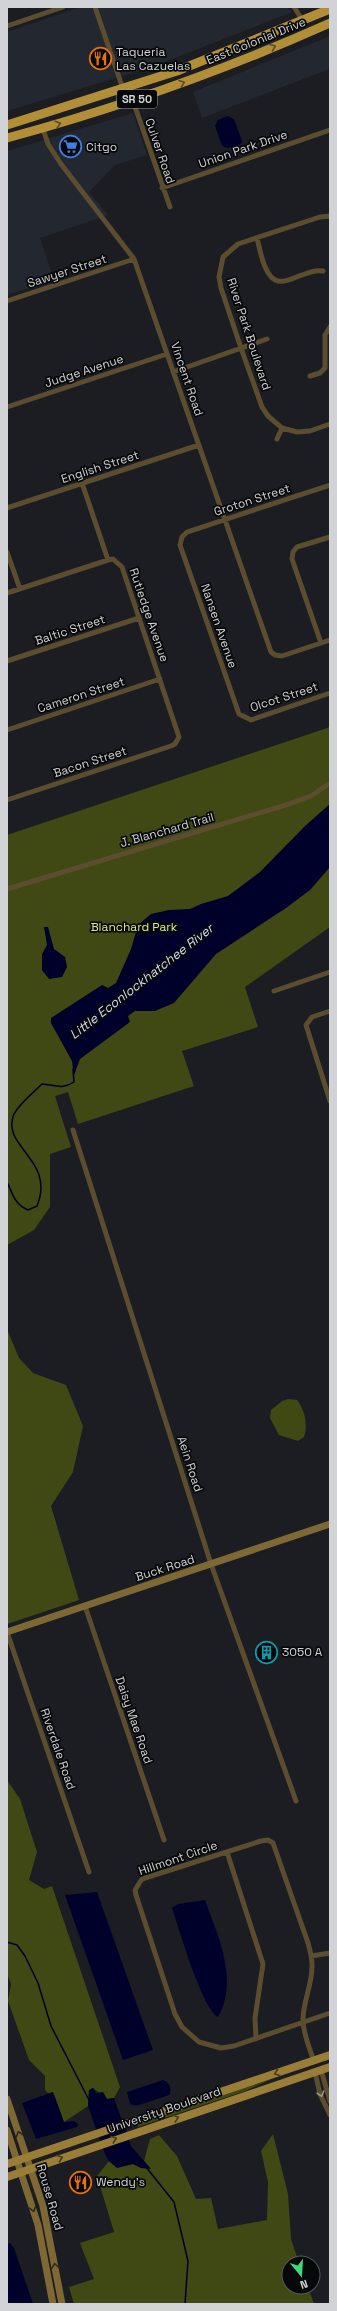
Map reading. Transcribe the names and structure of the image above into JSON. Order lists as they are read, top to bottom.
{
  "streets": {
    "highway": ["East Colonial Drive", "SR 50"],
    "main road": ["University Boulevard"],
    "street": [
      "Union Park Drive",
      "Culver Road",
      "Sawyer Street",
      "River Park Boulevard",
      "Judge Avenue",
      "Vincent Road",
      "English Street",
      "Groton Street",
      "Rutledge Avenue",
      "Nansen Avenue",
      "Baltic Street",
      "Cameron Street",
      "Olcot Street",
      "Bacon Street",
      "J. Blanchard Trail",
      "Aein Road",
      "Buck Road",
      "Daisy Mae Road",
      "Riverdale Road",
      "Hillmont Circle",
      "Rouse Road"
    ]
  },
  "crossings": [
    ["East Colonial Drive", "Culver Road"],
    ["East Colonial Drive", "Vincent Road"],
    ["Union Park Drive", "Culver Road"],
    ["Sawyer Street", "Vincent Road"],
    ["Judge Avenue", "Vincent Road"],
    ["Vincent Road", "English Street"],
    ["Vincent Road", "Groton Street"],
    ["Groton Street", "Nansen Avenue"],
    ["Rutledge Avenue", "Baltic Street"],
    ["Rutledge Avenue", "Cameron Street"],
    ["Rutledge Avenue", "Bacon Street"],
    ["Nansen Avenue", "Olcot Street"],
    ["Aein Road", "Buck Road"],
    ["Buck Road", "Daisy Mae Road"],
    ["Buck Road", "Riverdale Road"],
    ["Hillmont Circle", "University Boulevard"],
    ["University Boulevard", "Rouse Road"]
  ],
  "water": ["Little Econlockhatchee River"],
  "parks": ["Blanchard Park"],
  "places": {
    "restaurant": ["Taqueria Las Cazuelas", "Wendy's"],
    "supermarket": ["Citgo"],
    "building": ["3050 A"]
  },
  "north": "bottom"
}
